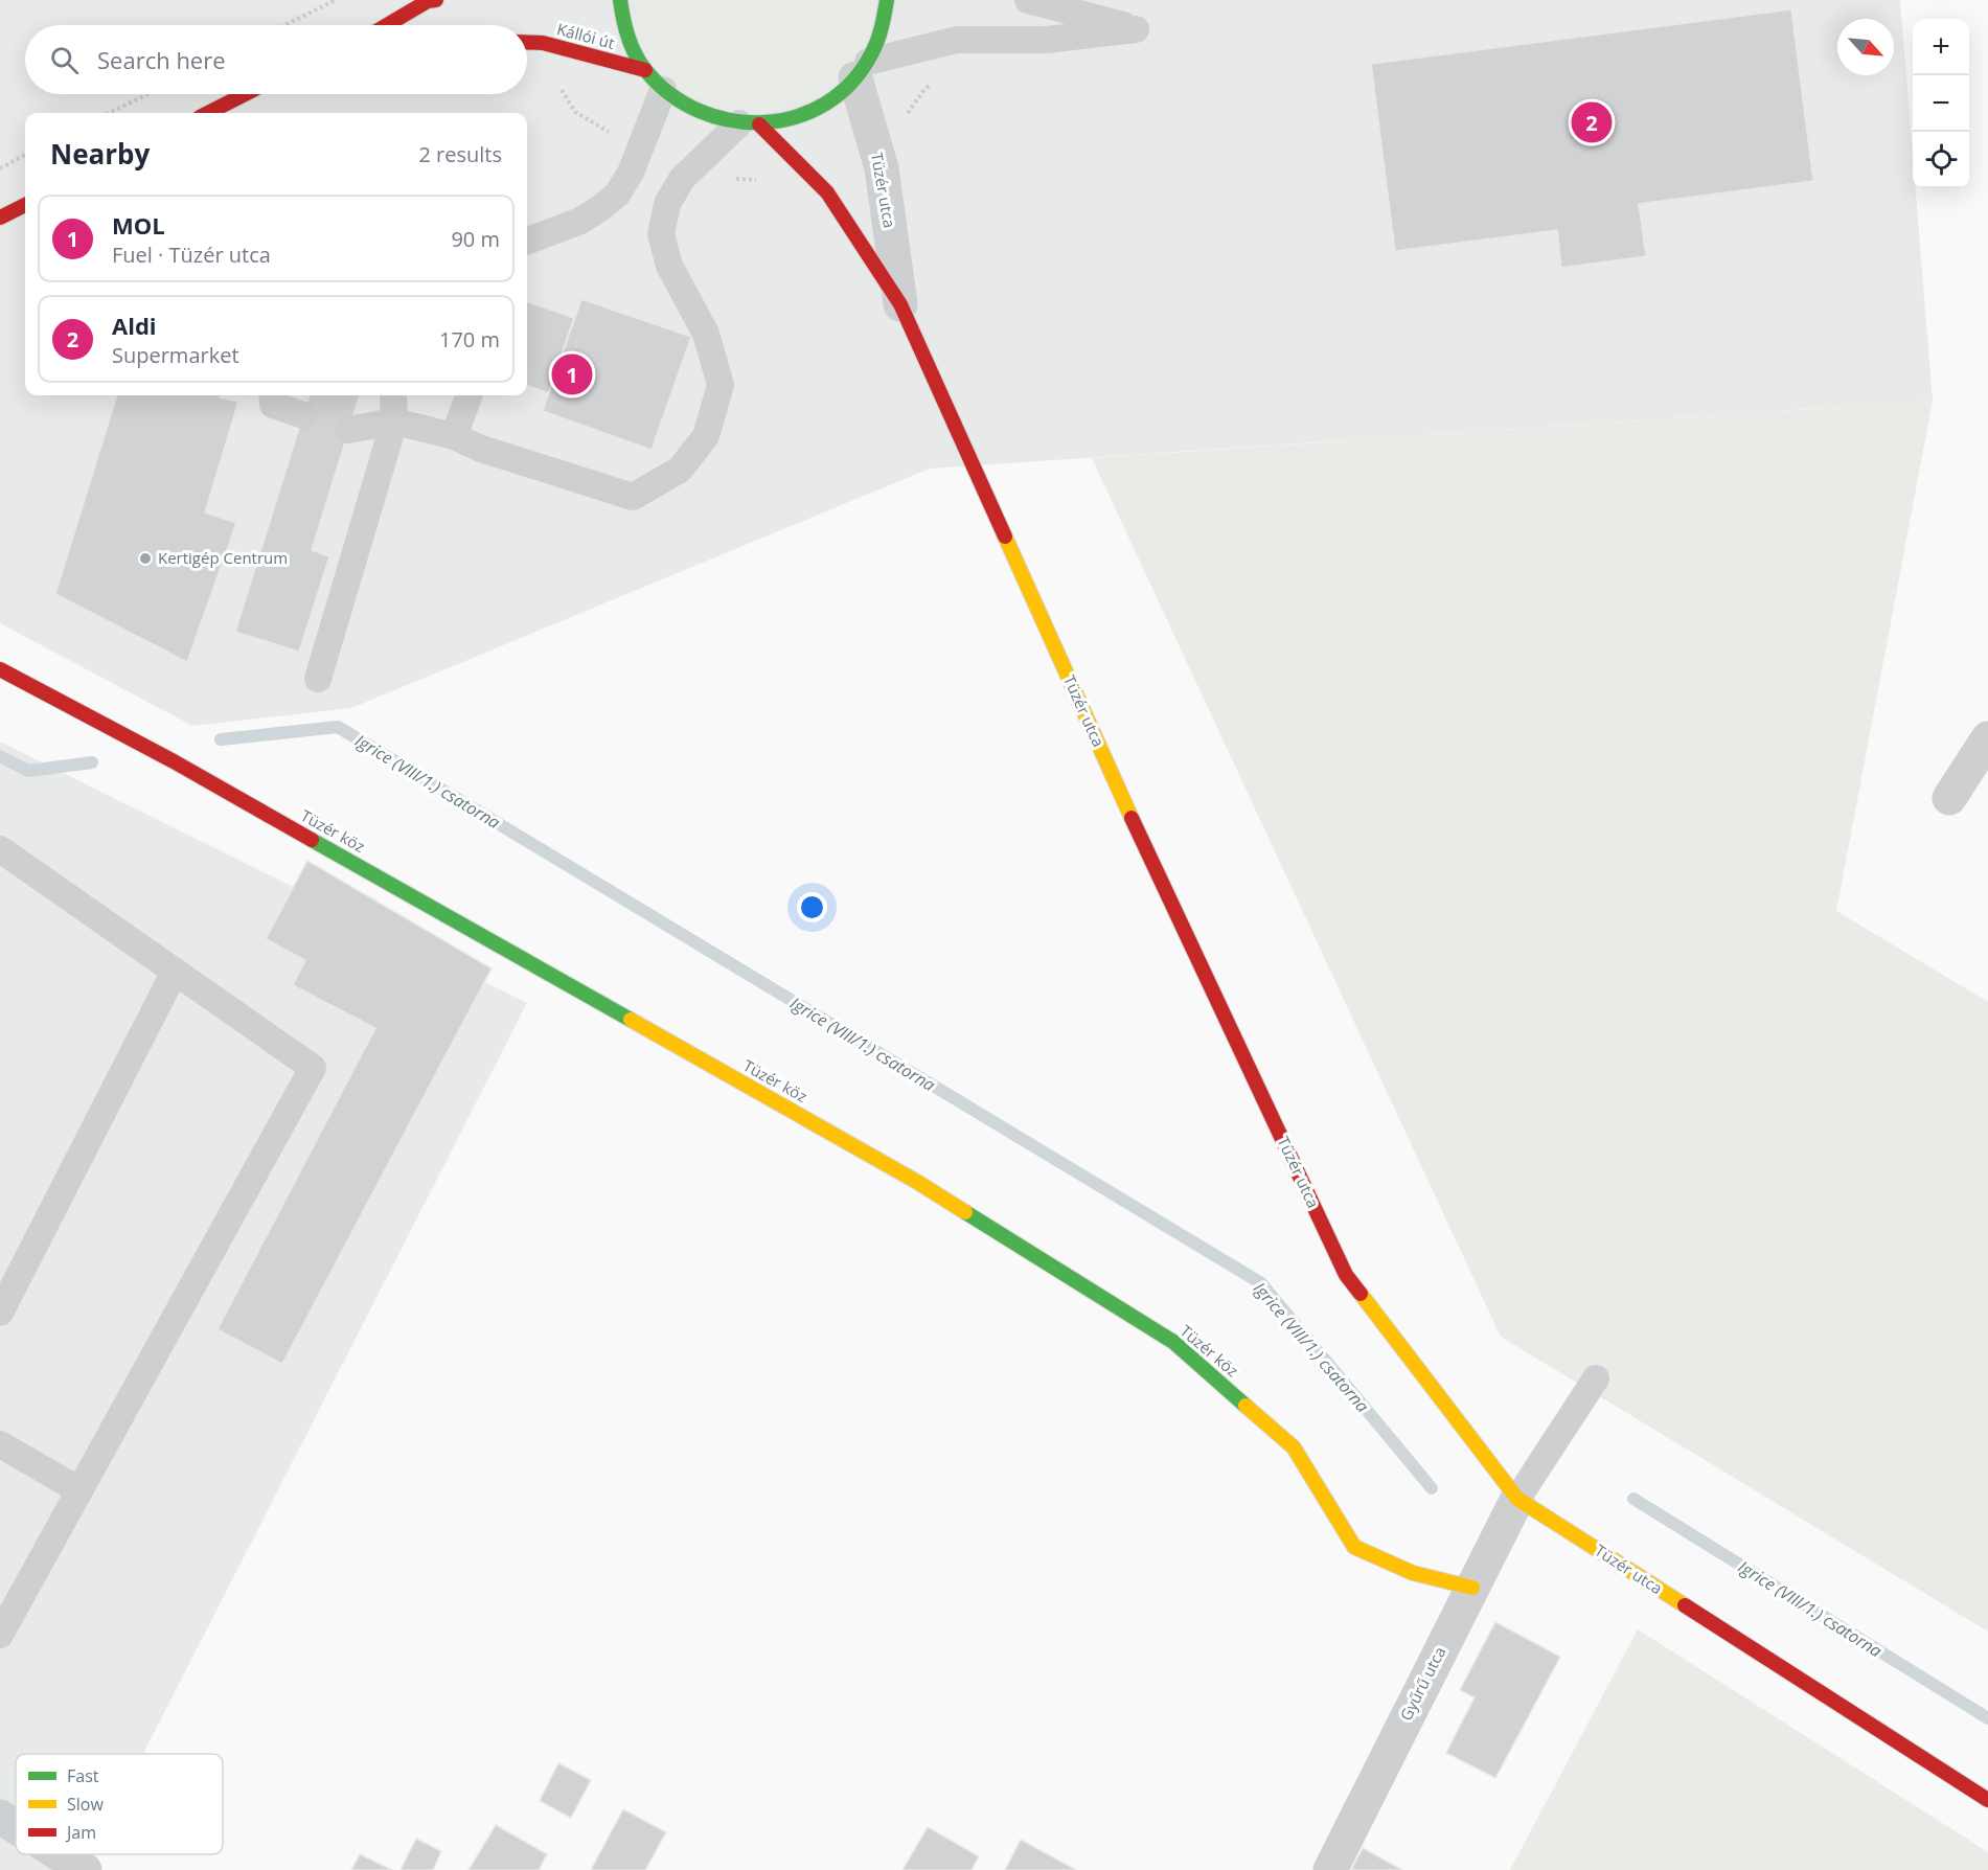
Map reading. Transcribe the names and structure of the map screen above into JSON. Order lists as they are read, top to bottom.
{
  "streets": {
    "street": [
      "Kállói út",
      "Tüzér utca",
      "Tüzér köz",
      "Gyűrű utca"
    ]
  },
  "crossings": [
    ["Tüzér utca", "Gyűrű utca"],
    ["Tüzér köz", "Gyűrű utca"]
  ],
  "water": ["Igrice (VIII/1.) csatorna"],
  "places": ["Kertigép Centrum"],
  "legend": ["Fast", "Slow", "Jam"],
  "north": "bottom right",
  "page": {
    "map_buttons": ["+", "−"],
    "search": "Search here",
    "pins": ["2", "1"],
    "heading": ["Nearby", "2 results"],
    "list": [
      {
        "mark": "1",
        "name": "MOL",
        "note": "Fuel · Tüzér utca",
        "value": "90 m"
      },
      {
        "mark": "2",
        "name": "Aldi",
        "note": "Supermarket",
        "value": "170 m"
      }
    ]
  }
}
